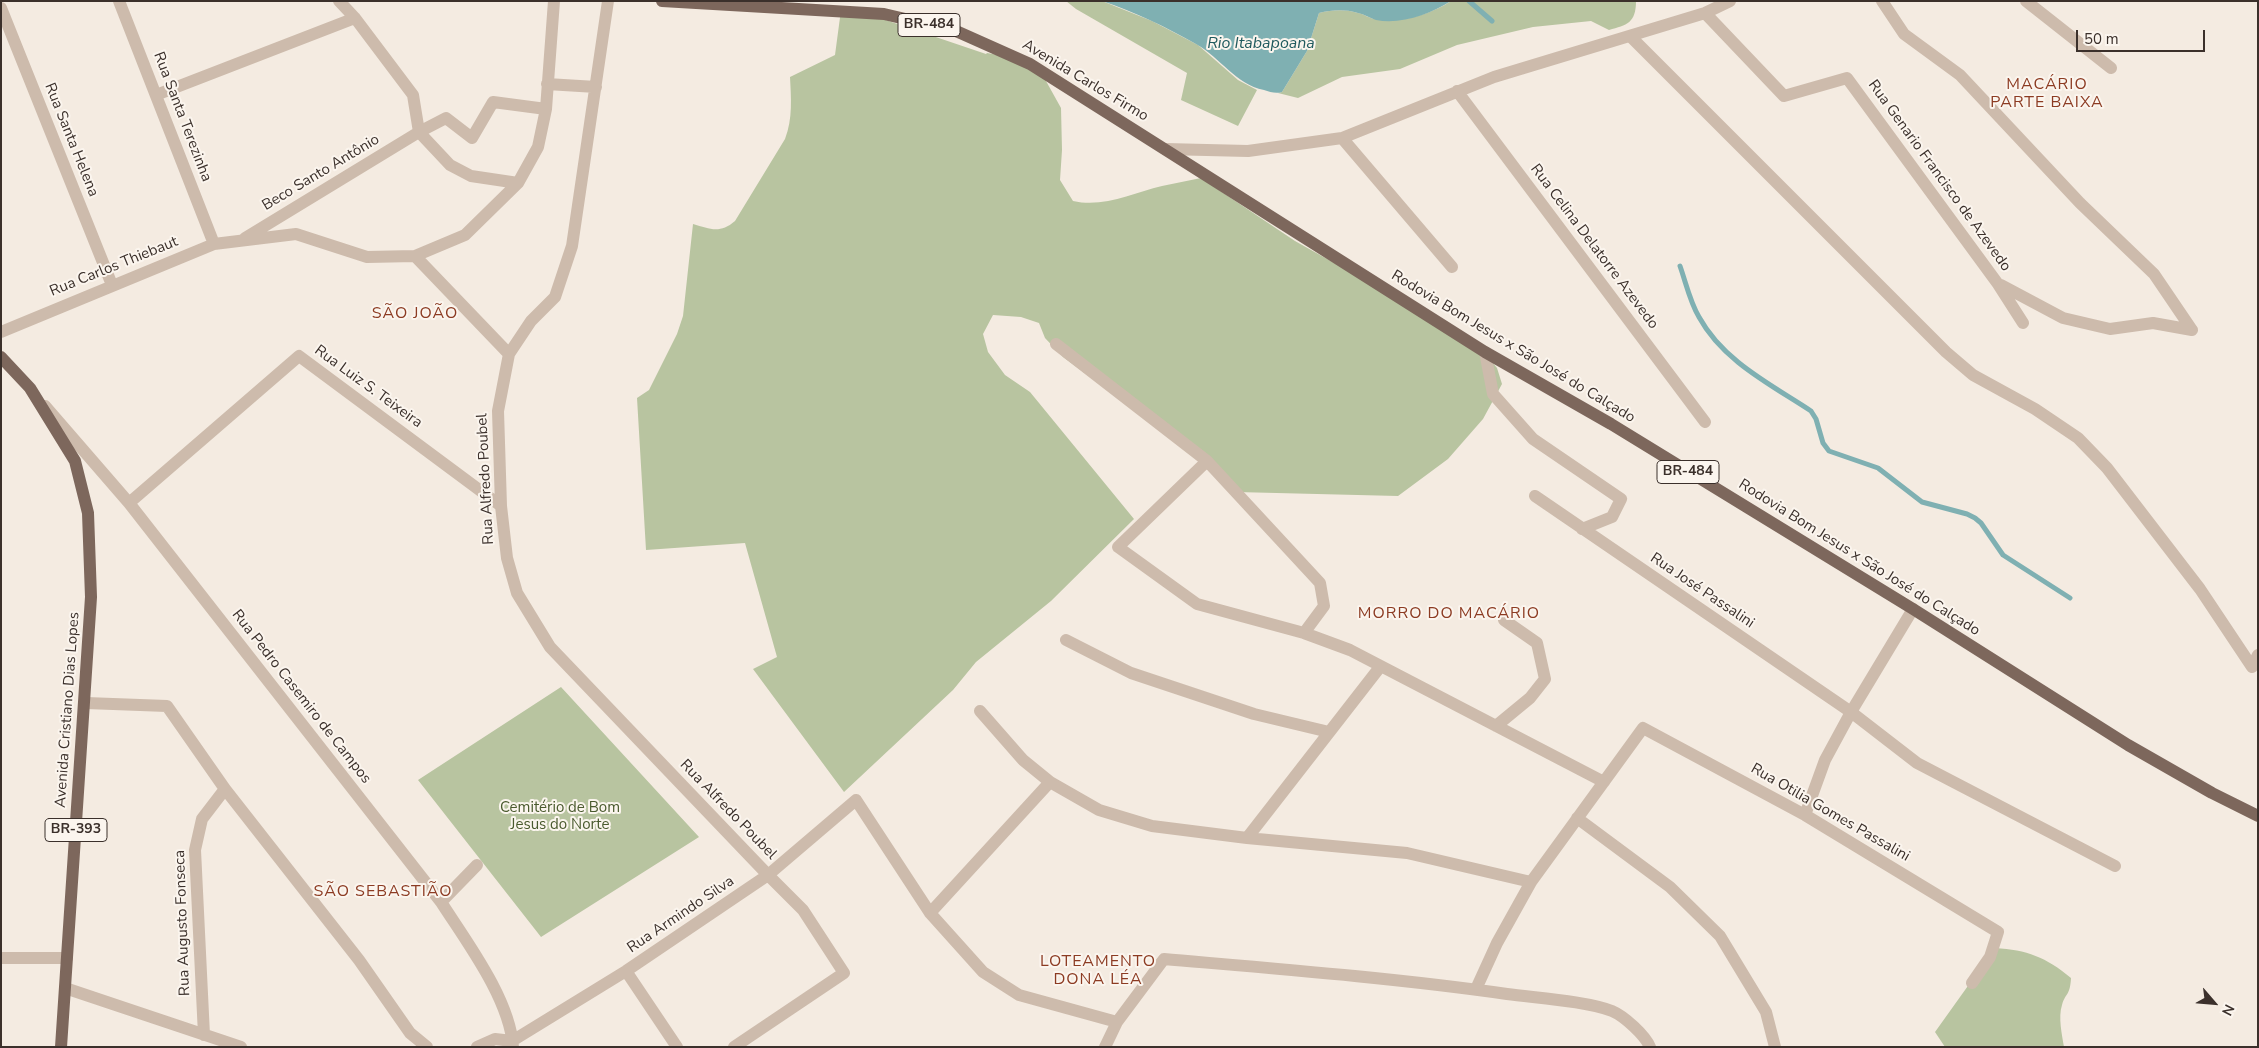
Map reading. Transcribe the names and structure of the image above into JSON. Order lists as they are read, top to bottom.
{
  "streets": {
    "main road": [
      "BR-484",
      "Avenida Carlos Firmo",
      "Rodovia Bom Jesus x São José do Calçado",
      "Avenida Cristiano Dias Lopes",
      "BR-393"
    ],
    "street": [
      "Rua Santa Terezinha",
      "Rua Santa Helena",
      "Beco Santo Antônio",
      "Rua Genario Francisco de Azevedo",
      "Rua Celina Delatorre Azevedo",
      "Rua Carlos Thiebaut",
      "Rua Luiz S. Teixeira",
      "Rua Alfredo Poubel",
      "Rua José Passalini",
      "Rua Pedro Casemiro de Campos",
      "Rua Otilia Gomes Passalini",
      "Rua Armindo Silva",
      "Rua Augusto Fonseca"
    ]
  },
  "crossings": [
    ["Avenida Carlos Firmo", "Rodovia Bom Jesus x São José do Calçado"],
    ["Rua Santa Terezinha", "Rua Carlos Thiebaut"],
    ["Rua Santa Helena", "Rua Carlos Thiebaut"],
    ["Beco Santo Antônio", "Rua Carlos Thiebaut"],
    ["Rua Luiz S. Teixeira", "Rua Alfredo Poubel"],
    ["Rua Luiz S. Teixeira", "Rua Pedro Casemiro de Campos"],
    ["Rua Alfredo Poubel", "Rua Armindo Silva"],
    ["Rua Pedro Casemiro de Campos", "Avenida Cristiano Dias Lopes"],
    ["Rua Pedro Casemiro de Campos", "BR-393"],
    ["Rua Pedro Casemiro de Campos", "Rua Armindo Silva"],
    ["Avenida Cristiano Dias Lopes", "BR-393"]
  ],
  "districts": [
    "MACÁRIO PARTE BAIXA",
    "SÃO JOÃO",
    "MORRO DO MACÁRIO",
    "SÃO SEBASTIÃO",
    "LOTEAMENTO DONA LÉA"
  ],
  "water": ["Rio Itabapoana"],
  "parks": ["Cemitério de Bom Jesus do Norte"],
  "scale_bar": "50 m",
  "north": "bottom right"
}
